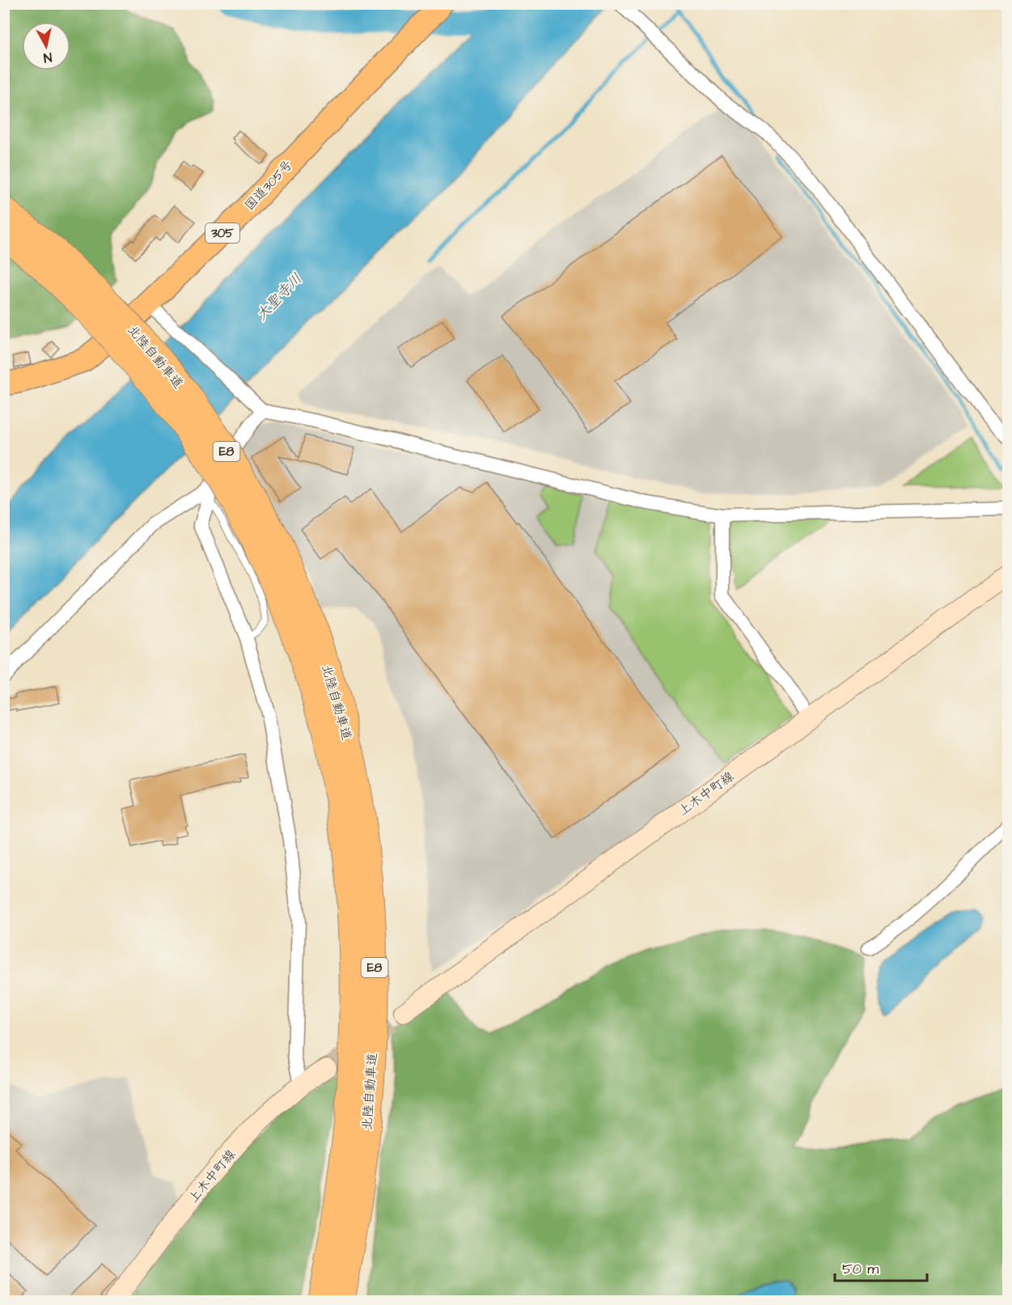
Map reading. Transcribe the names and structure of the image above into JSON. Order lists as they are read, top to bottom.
{
  "streets": {
    "highway": [
      "国道305号",
      "305",
      "北陸自動車道",
      "E8"
    ],
    "main road": ["上木中町線"]
  },
  "water": ["大聖寺川"],
  "scale_bar": "50 m",
  "north": "bottom"
}
